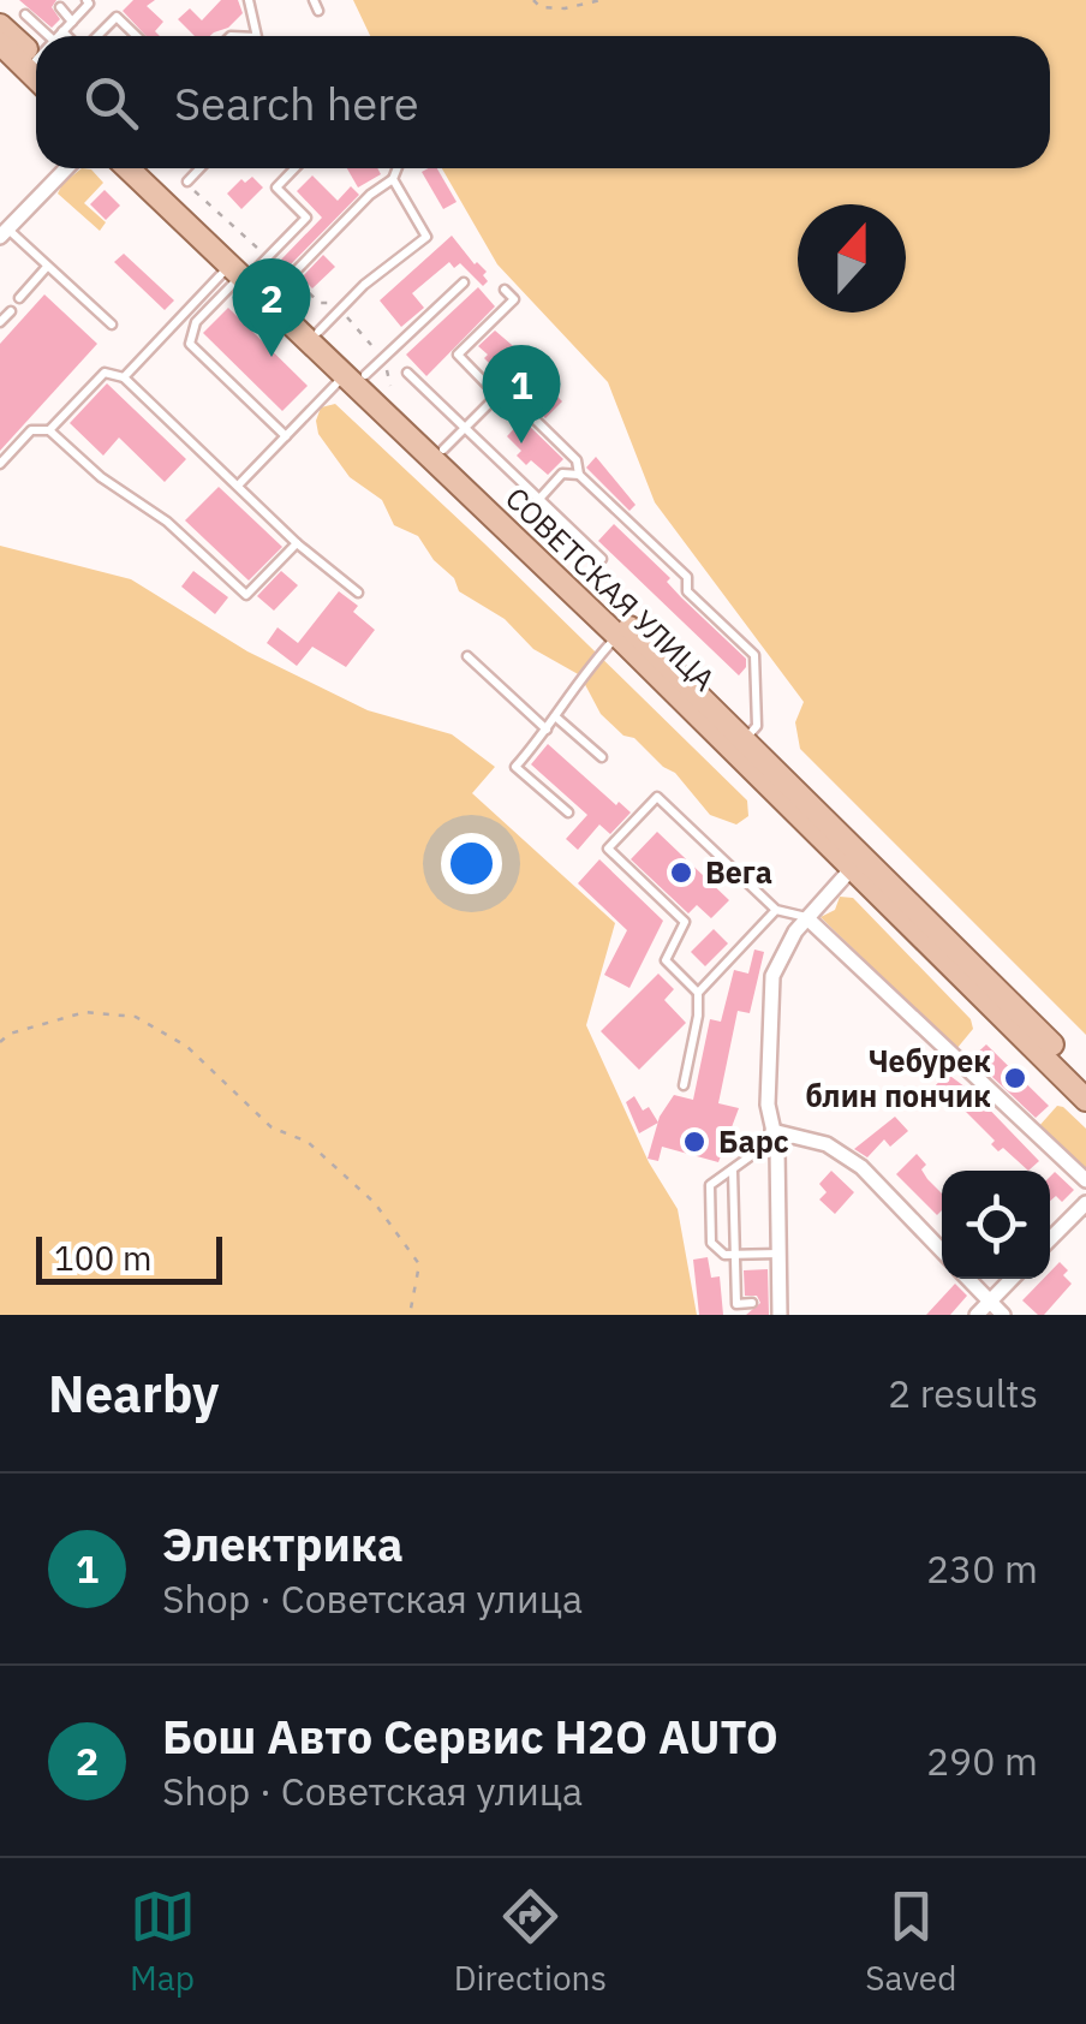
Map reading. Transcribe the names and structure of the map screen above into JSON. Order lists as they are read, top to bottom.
{
  "streets": {
    "main road": ["СОВЕТСКАЯ УЛИЦА"]
  },
  "places": ["Вега", "Чебурек блин пончик", "Барс"],
  "scale_bar": "100 m",
  "north": "top",
  "page": {
    "search": "Search here",
    "pins": ["2", "1"],
    "scale": "100 m",
    "heading": ["Nearby", "2 results"],
    "list": [
      {
        "mark": "1",
        "name": "Электрика",
        "note": "Shop · Советская улица",
        "value": "230 m"
      },
      {
        "mark": "2",
        "name": "Бош Авто Сервис H2O AUTO",
        "note": "Shop · Советская улица",
        "value": "290 m"
      }
    ],
    "nav": ["Map", "Directions", "Saved"]
  }
}
